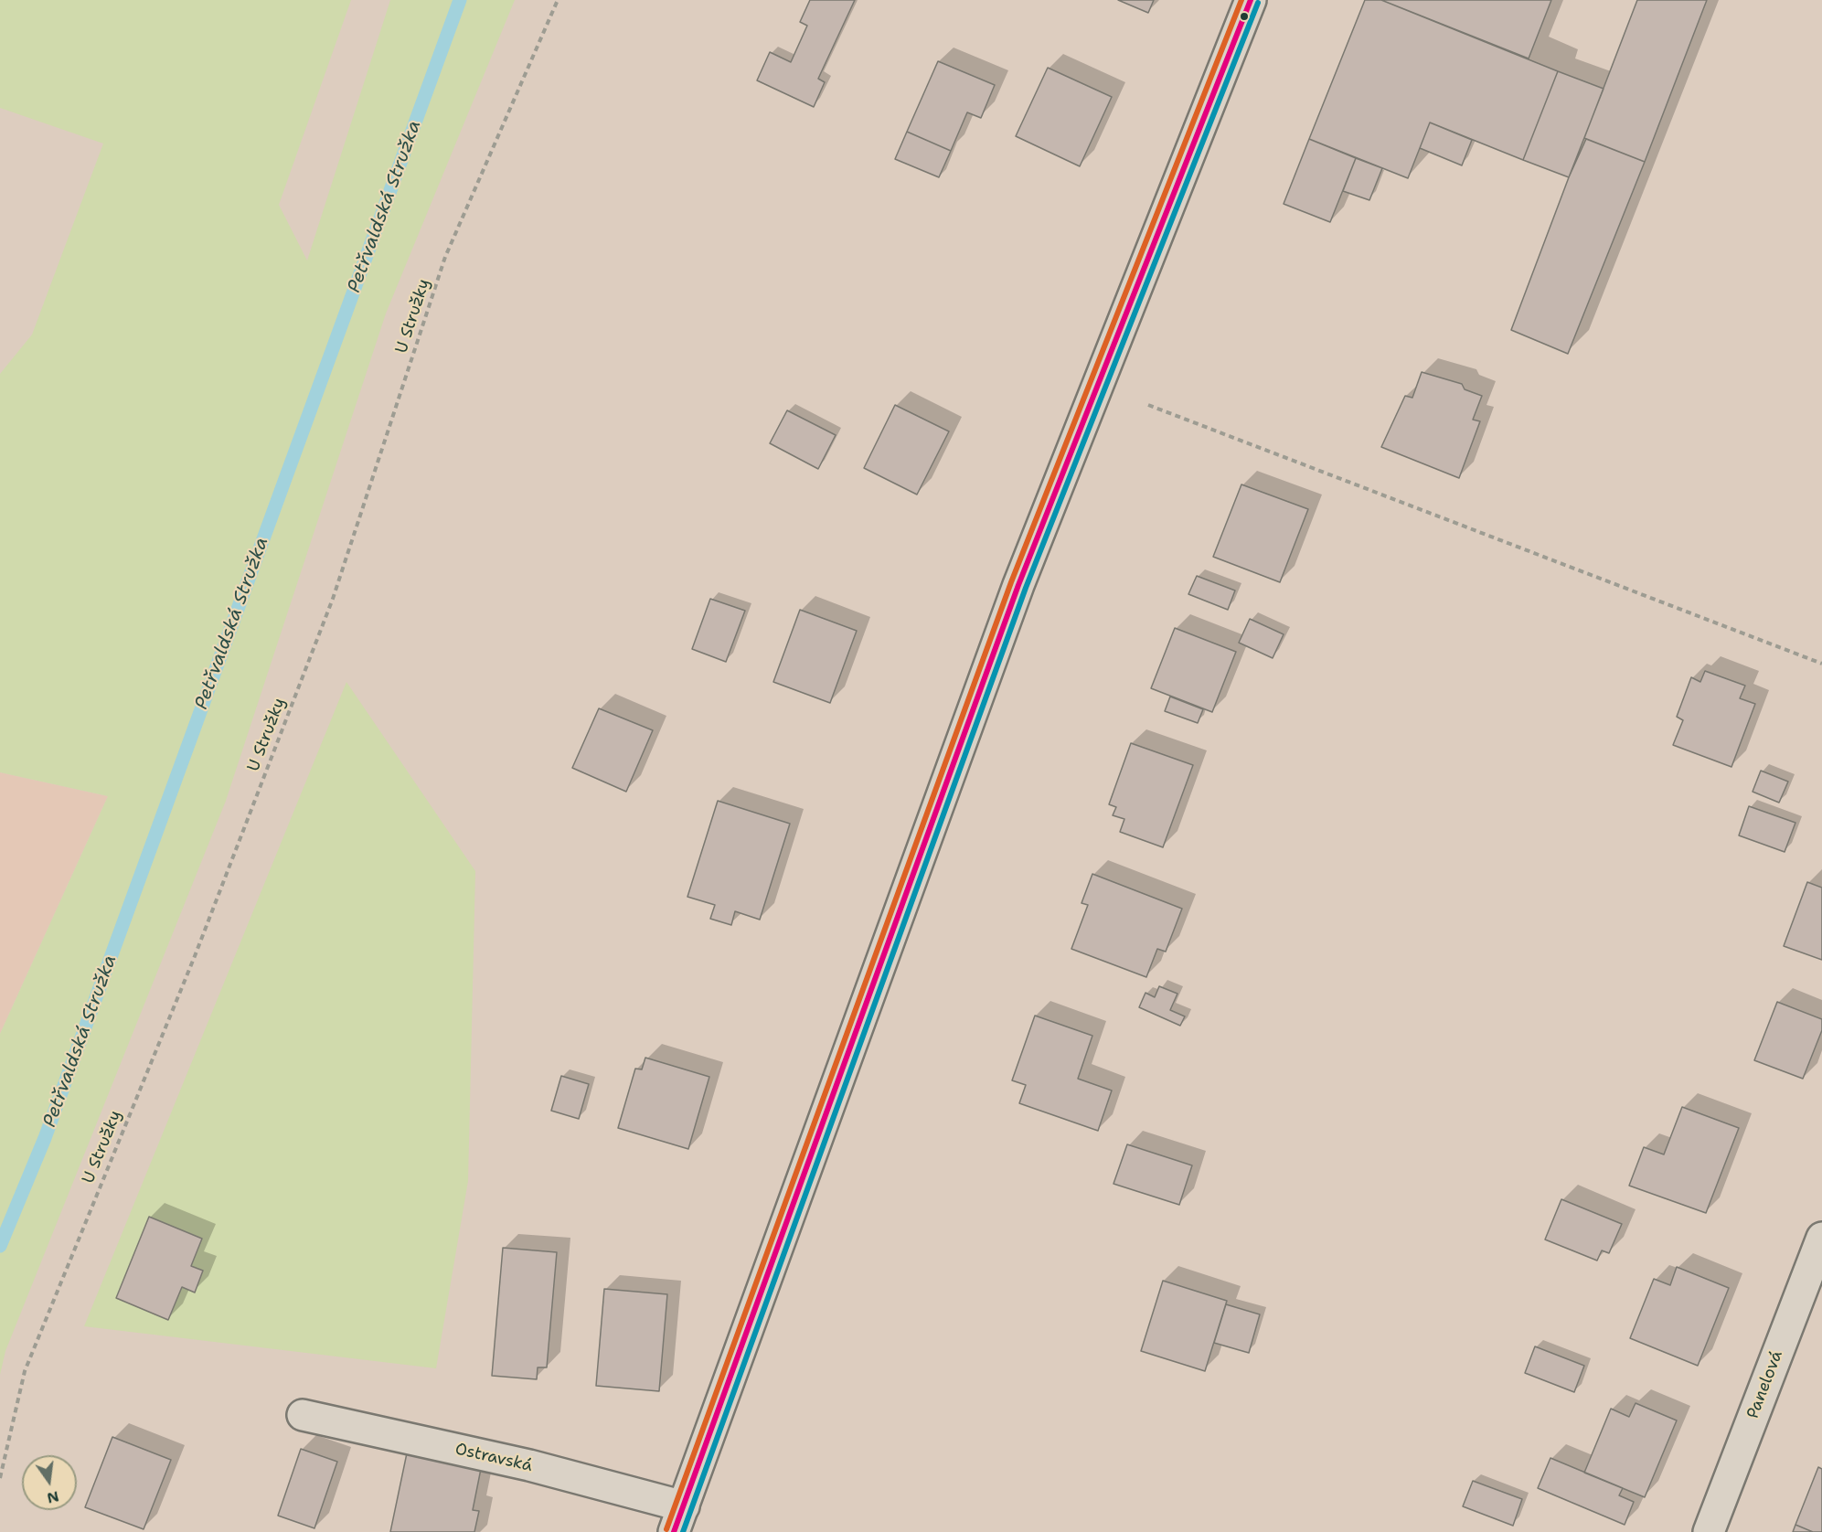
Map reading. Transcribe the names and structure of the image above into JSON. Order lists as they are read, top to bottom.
{
  "streets": {
    "main road": ["Panelová", "Ostravská"],
    "path": ["U Stružky"]
  },
  "water": ["Petřvaldská Stružka"],
  "north": "bottom"
}
